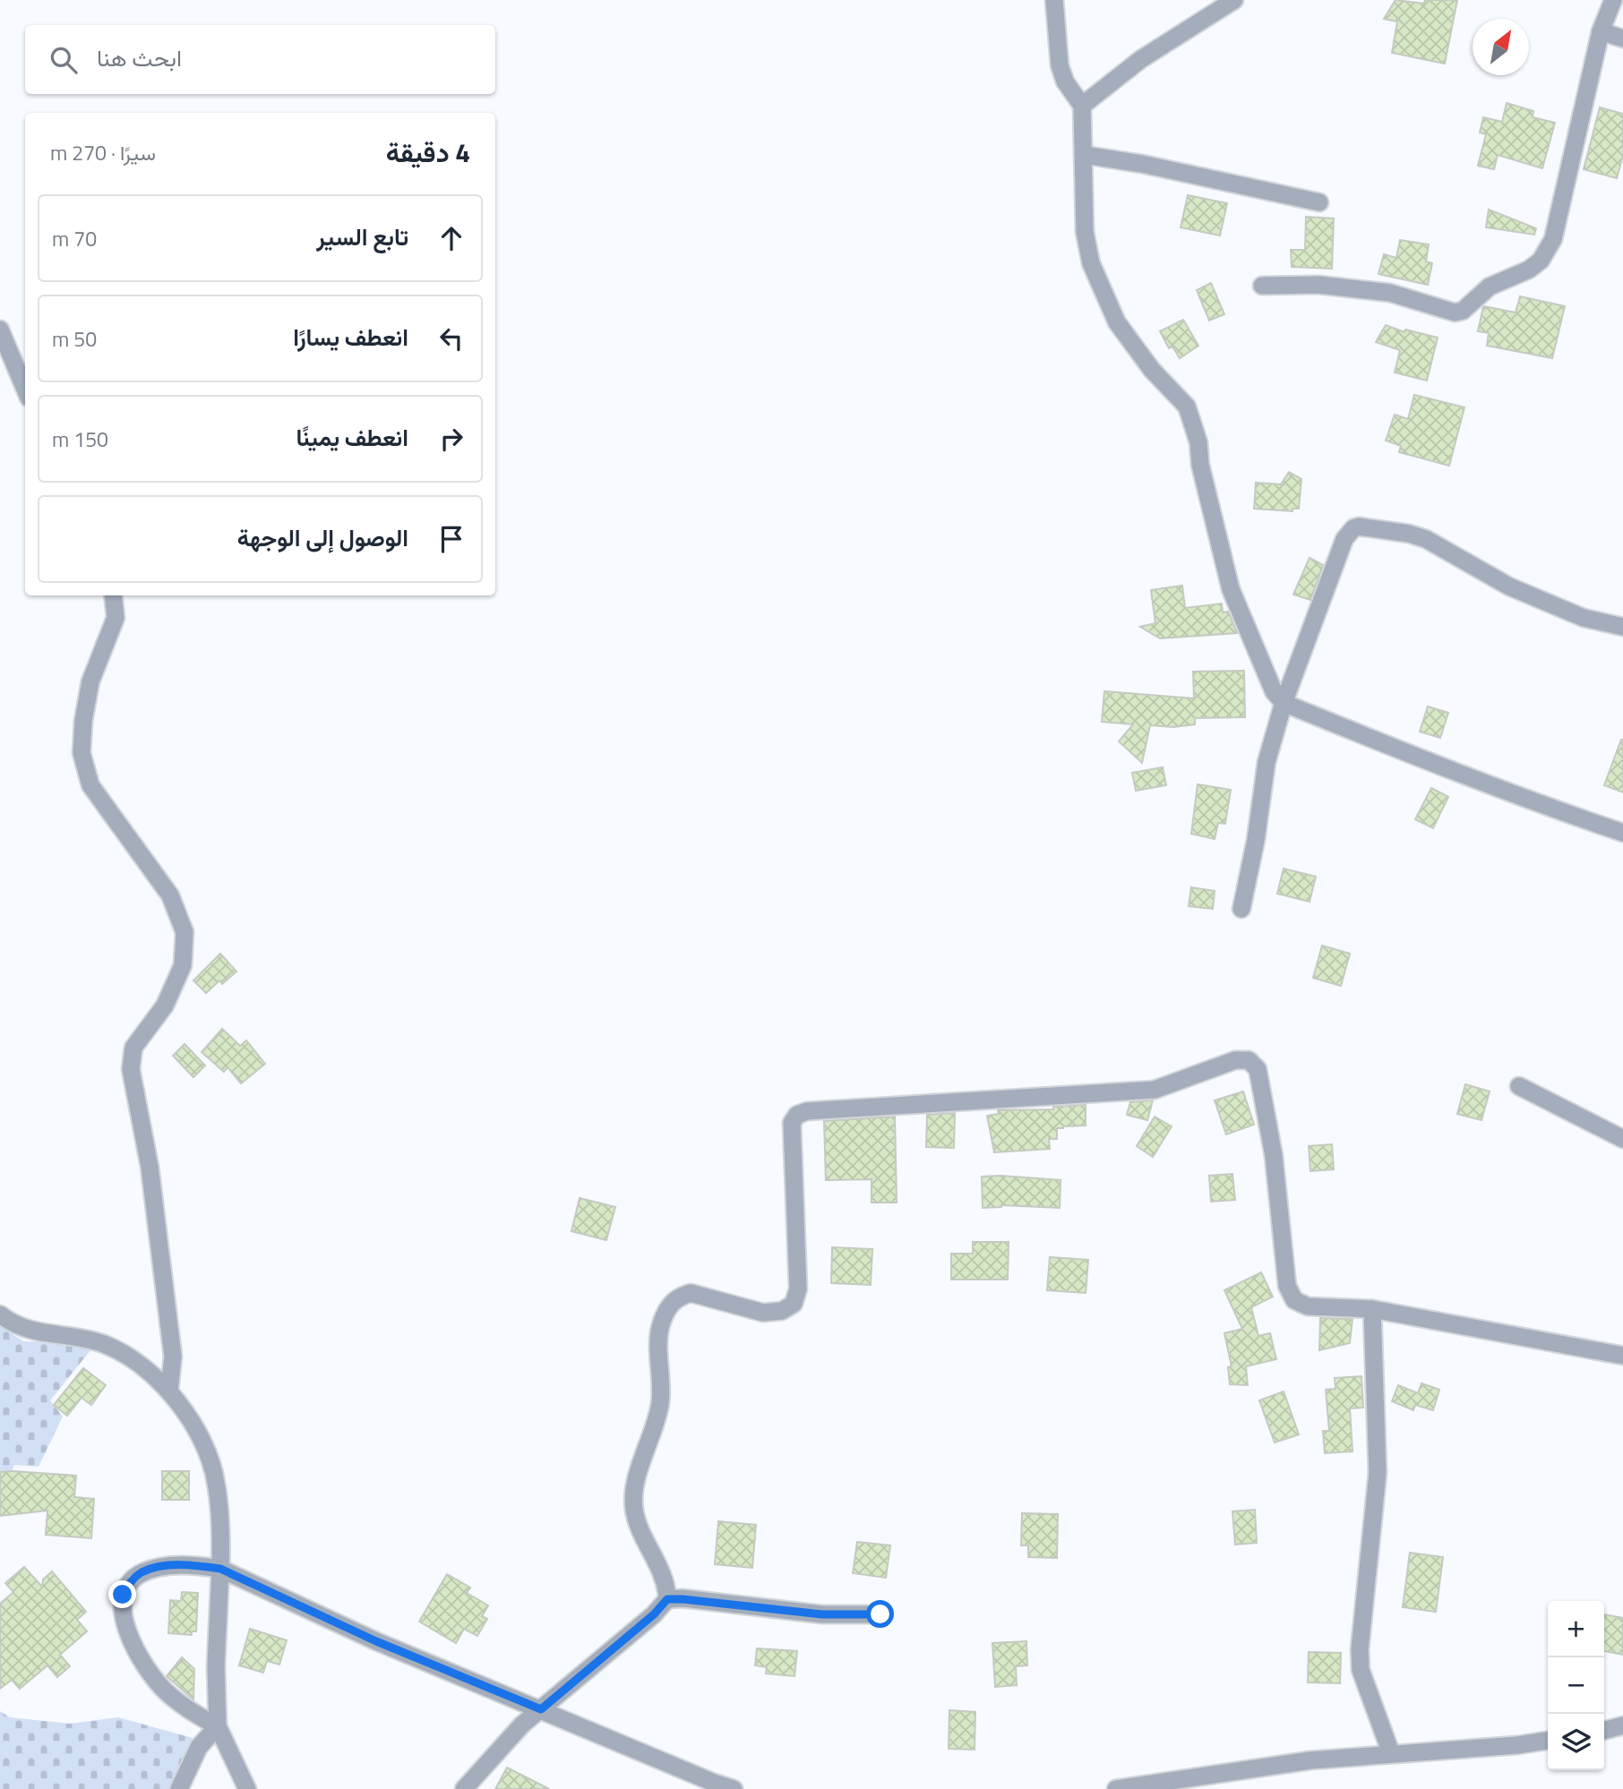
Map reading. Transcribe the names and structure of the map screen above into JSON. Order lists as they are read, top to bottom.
{
  "north": "top right",
  "page": {
    "search": "ابحث هنا",
    "heading": ["4 دقيقة", "سيرًا · 270 m"],
    "list": [
      ["تابع السير", "70 m"],
      ["انعطف يسارًا", "50 m"],
      ["انعطف يمينًا", "150 m"],
      "الوصول إلى الوجهة"
    ],
    "map_buttons": ["+", "−"]
  }
}
